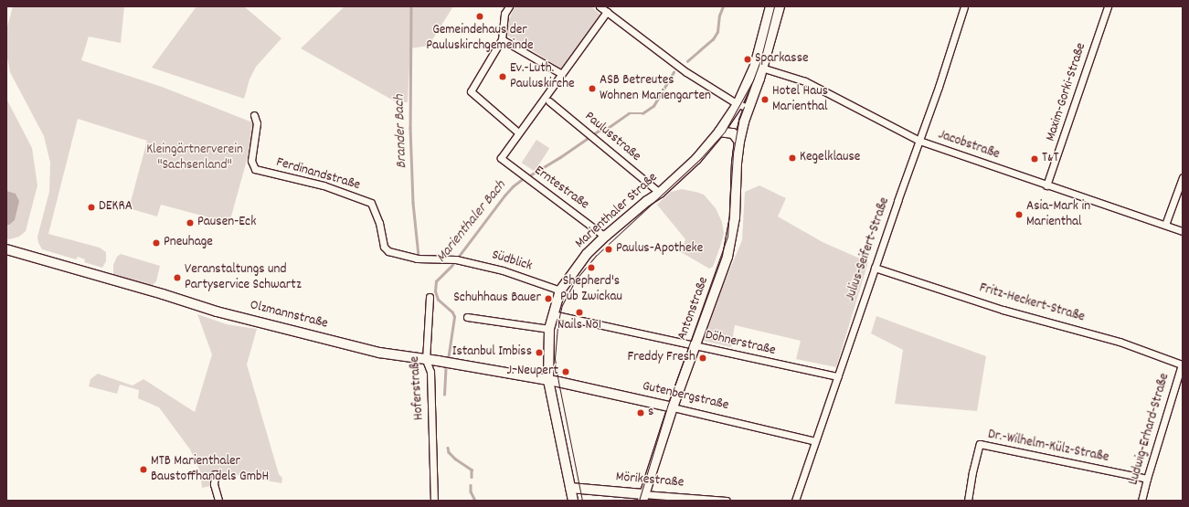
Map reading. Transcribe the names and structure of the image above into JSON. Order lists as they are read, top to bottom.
{
  "streets": {
    "main road": [
      "Marienthaler Straße",
      "Antonstraße",
      "Olzmannstraße",
      "Gutenbergstraße",
      "Mörikestraße"
    ],
    "street": [
      "Maxim-Gorki-Straße",
      "Paulusstraße",
      "Jacobstraße",
      "Ferdinandstraße",
      "Erntestraße",
      "Julius-Seifert-Straße",
      "Südblick",
      "Fritz-Heckert-Straße",
      "Döhnerstraße",
      "Hoferstraße",
      "Ludwig-Erhard-Straße",
      "Dr.-Wilhelm-Külz-Straße"
    ]
  },
  "crossings": [
    ["Maxim-Gorki-Straße", "Jacobstraße"],
    ["Paulusstraße", "Marienthaler Straße"],
    ["Jacobstraße", "Marienthaler Straße"],
    ["Jacobstraße", "Julius-Seifert-Straße"],
    ["Ferdinandstraße", "Südblick"],
    ["Erntestraße", "Marienthaler Straße"],
    ["Marienthaler Straße", "Südblick"],
    ["Marienthaler Straße", "Antonstraße"],
    ["Marienthaler Straße", "Olzmannstraße"],
    ["Marienthaler Straße", "Döhnerstraße"],
    ["Marienthaler Straße", "Gutenbergstraße"],
    ["Marienthaler Straße", "Mörikestraße"],
    ["Julius-Seifert-Straße", "Fritz-Heckert-Straße"],
    ["Julius-Seifert-Straße", "Döhnerstraße"],
    ["Julius-Seifert-Straße", "Gutenbergstraße"],
    ["Fritz-Heckert-Straße", "Ludwig-Erhard-Straße"],
    ["Antonstraße", "Döhnerstraße"],
    ["Antonstraße", "Gutenbergstraße"],
    ["Antonstraße", "Mörikestraße"],
    ["Olzmannstraße", "Hoferstraße"],
    ["Olzmannstraße", "Gutenbergstraße"],
    ["Ludwig-Erhard-Straße", "Dr.-Wilhelm-Külz-Straße"]
  ],
  "water": ["Brander Bach", "Marienthaler Bach"],
  "parks": ["Kleingärtnerverein \"Sachsenland\""],
  "places": [
    "Gemeindehaus der Pauluskirchgemeinde",
    "Sparkasse",
    "Ev.-Luth. Pauluskirche",
    "ASB Betreutes Wohnen Mariengarten",
    "Hotel Haus Marienthal",
    "Kegelklause",
    "T&T",
    "DEKRA",
    "Asia-Mark in Marienthal",
    "Pausen-Eck",
    "Pneuhage",
    "Paulus-Apotheke",
    "Shepherd's Pub Zwickau",
    "Veranstaltungs und Partyservice Schwartz",
    "Schuhhaus Bauer",
    "Nails No1",
    "Istanbul Imbiss",
    "Freddy Fresh",
    "J. Neupert",
    "s",
    "MTB Marienthaler Baustoffhandels GmbH"
  ]
}
